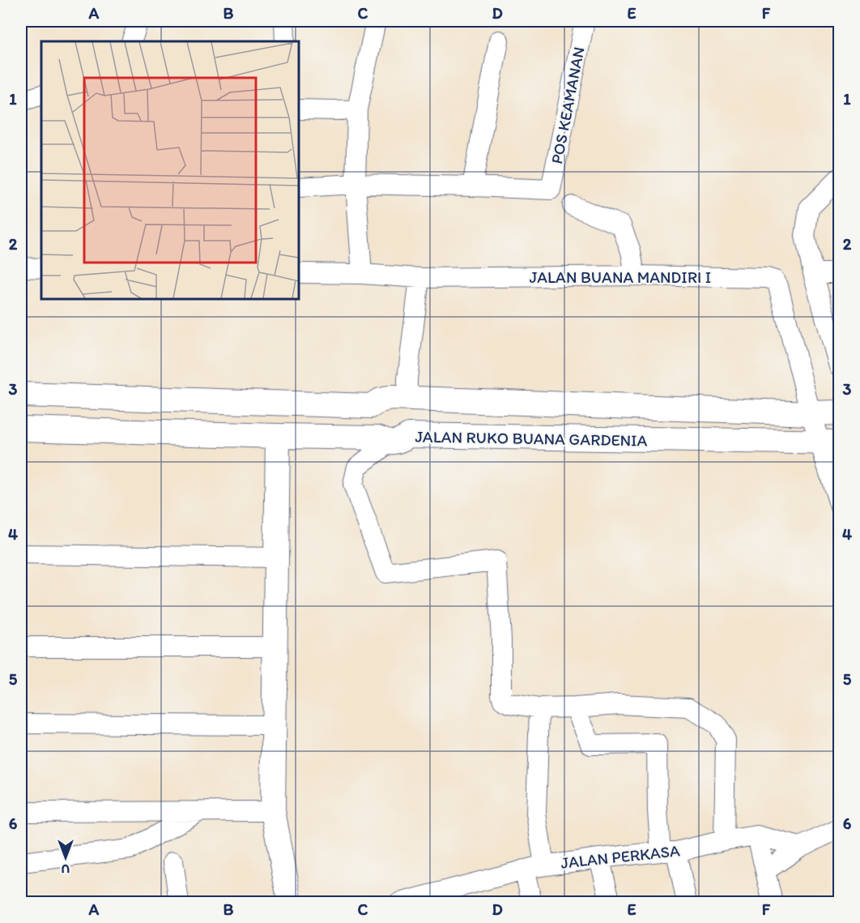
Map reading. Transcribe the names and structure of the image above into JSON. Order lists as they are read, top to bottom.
{
  "streets": {
    "street": [
      "POS KEAMANAN",
      "JALAN BUANA MANDIRI I",
      "JALAN RUKO BUANA GARDENIA",
      "JALAN PERKASA"
    ]
  },
  "crossings": [
    ["JALAN BUANA MANDIRI I", "JALAN RUKO BUANA GARDENIA"]
  ],
  "north": "bottom",
  "grid": {
    "columns": [
      "A",
      "B",
      "C",
      "D",
      "E",
      "F"
    ],
    "rows": [
      "1",
      "2",
      "3",
      "4",
      "5",
      "6"
    ]
  }
}
